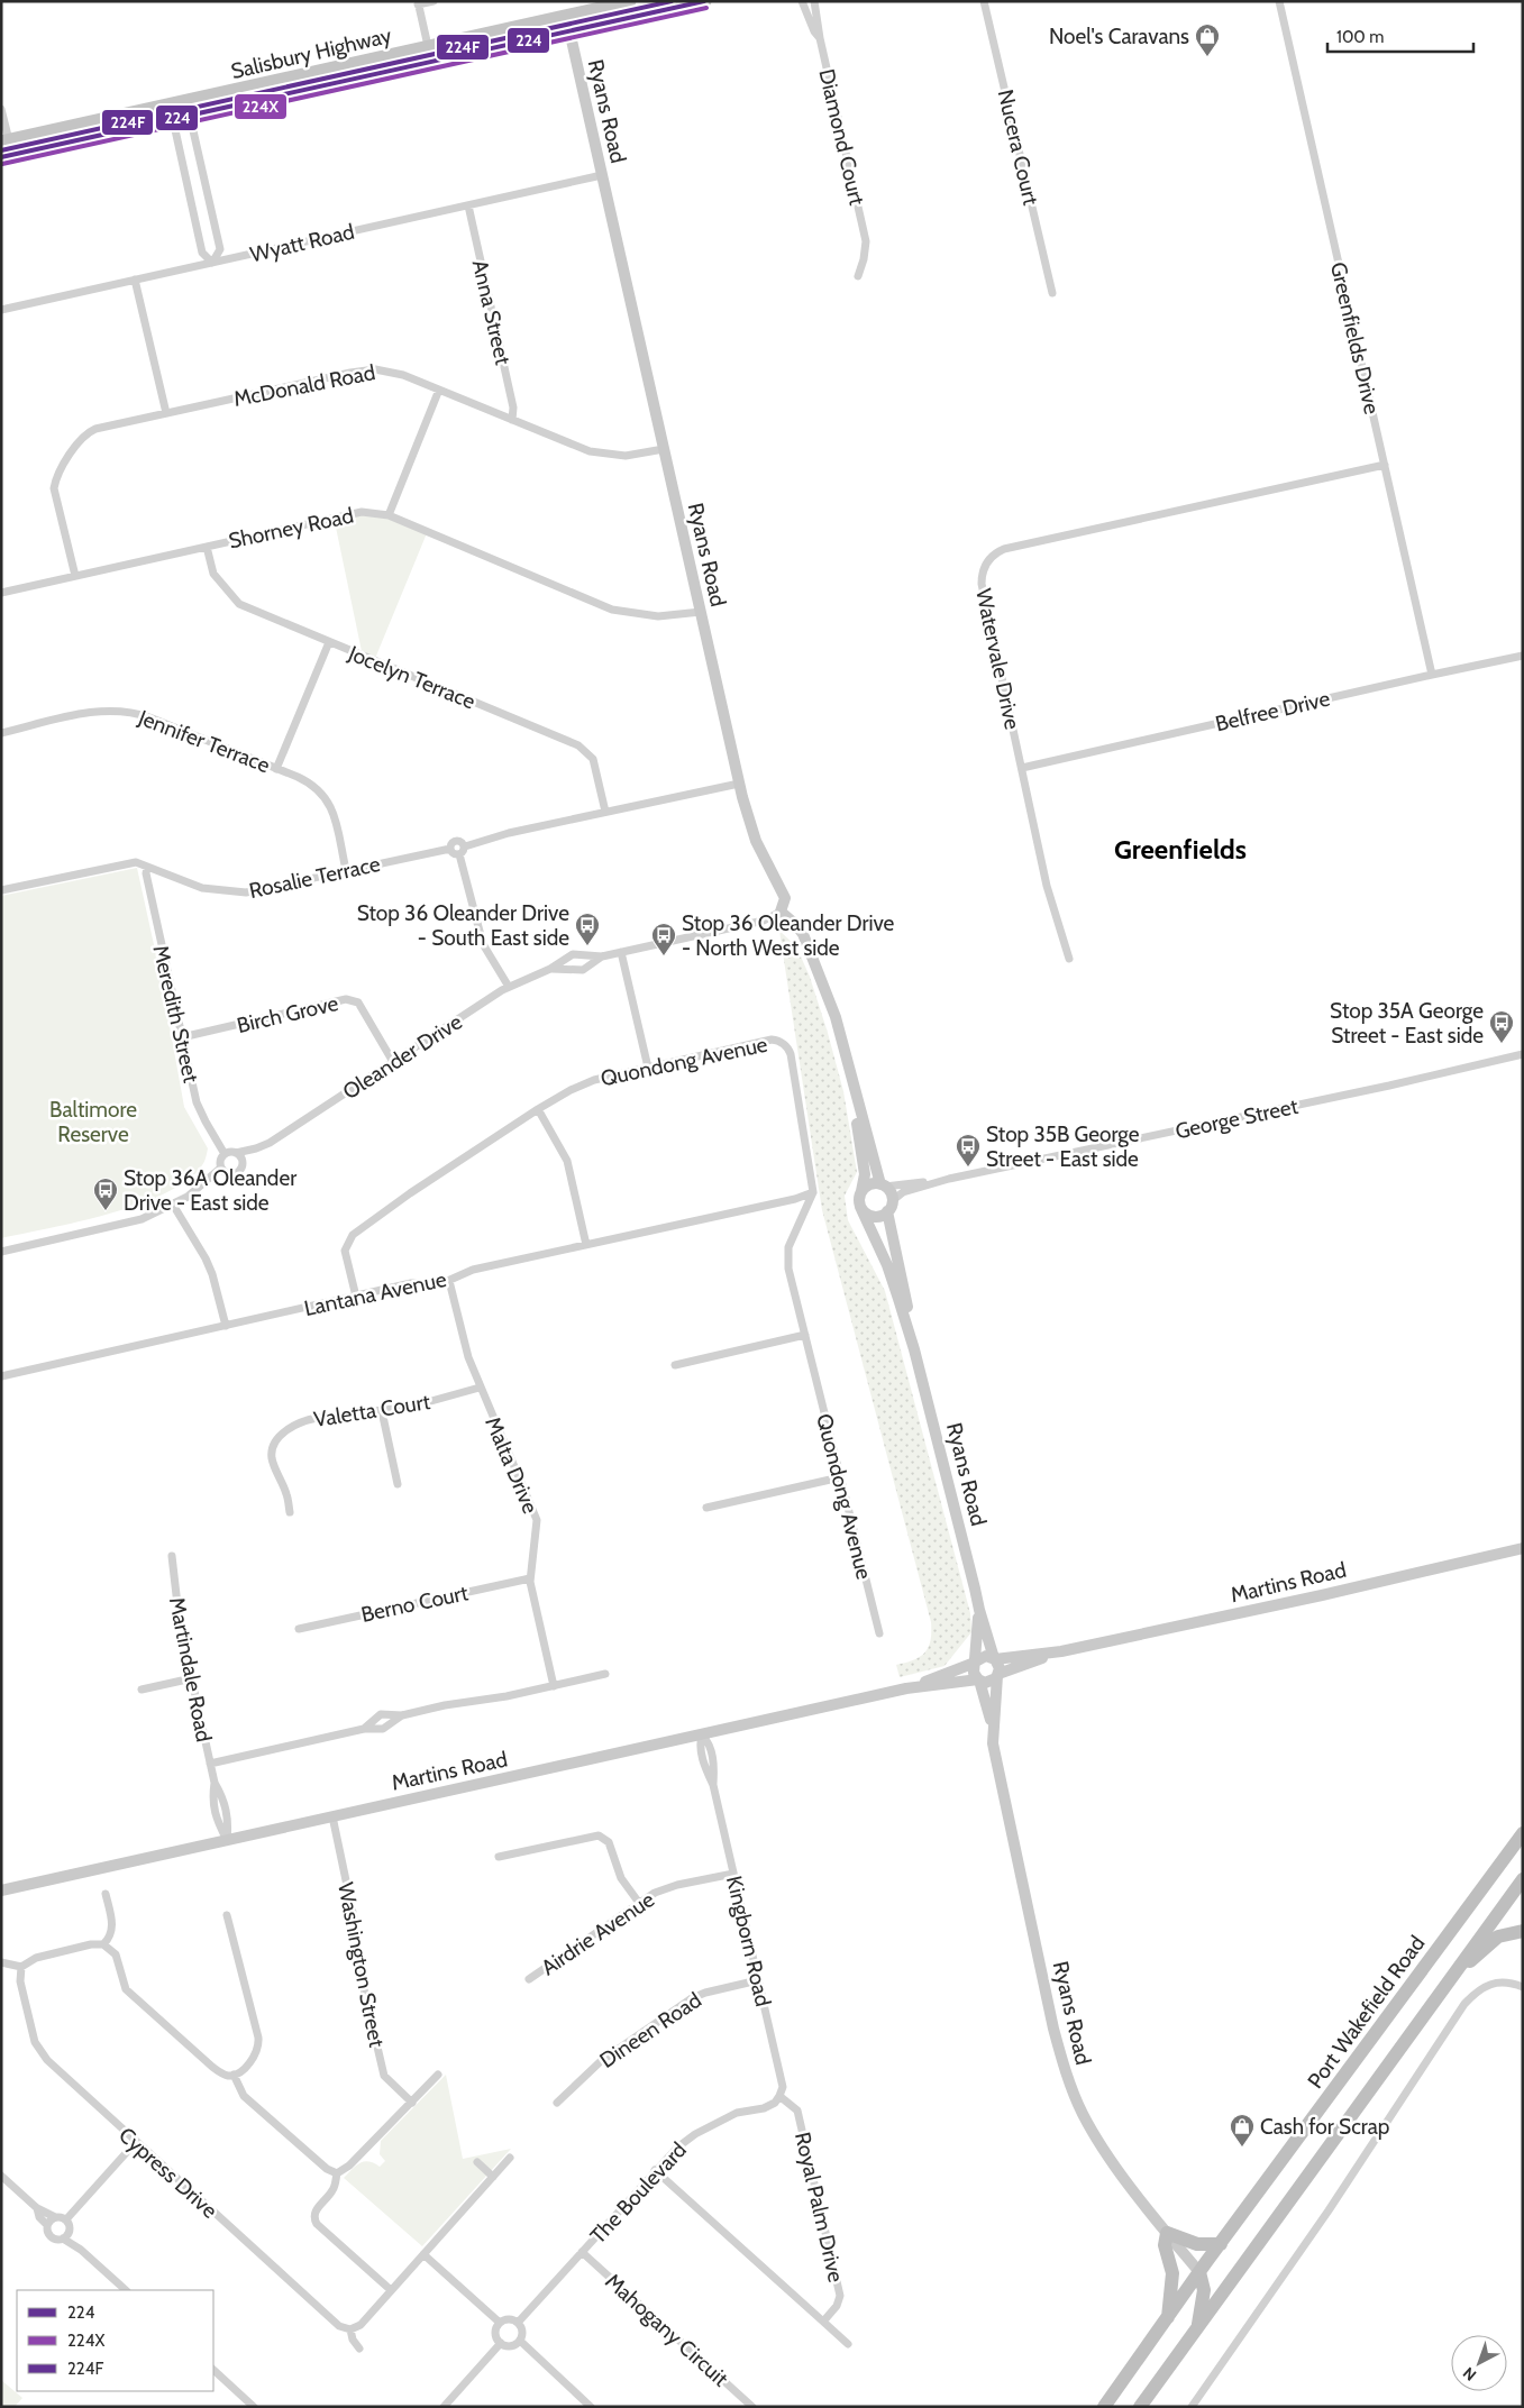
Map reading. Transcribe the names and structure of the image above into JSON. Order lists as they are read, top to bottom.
{
  "streets": {
    "highway": ["Port Wakefield Road"],
    "main road": ["Salisbury Highway"],
    "street": [
      "Ryans Road",
      "Diamond Court",
      "Nucera Court",
      "Wyatt Road",
      "Anna Street",
      "Greenfields Drive",
      "McDonald Road",
      "Shorney Road",
      "Watervale Drive",
      "Jocelyn Terrace",
      "Belfree Drive",
      "Jennifer Terrace",
      "Rosalie Terrace",
      "Meredith Street",
      "Birch Grove",
      "Oleander Drive",
      "Quondong Avenue",
      "George Street",
      "Lantana Avenue",
      "Valetta Court",
      "Malta Drive",
      "Martins Road",
      "Berno Court",
      "Martindale Road",
      "Airdrie Avenue",
      "Kingborn Road",
      "Washington Street",
      "Dineen Road",
      "Cypress Drive",
      "The Boulevard",
      "Royal Palm Drive",
      "Mahogany Circuit"
    ]
  },
  "crossings": [
    ["Salisbury Highway", "Ryans Road"],
    ["Ryans Road", "Wyatt Road"],
    ["Ryans Road", "McDonald Road"],
    ["Ryans Road", "Shorney Road"],
    ["Ryans Road", "Oleander Drive"],
    ["Ryans Road", "George Street"],
    ["Ryans Road", "Martins Road"],
    ["Ryans Road", "Port Wakefield Road"],
    ["Wyatt Road", "Anna Street"],
    ["Anna Street", "McDonald Road"],
    ["Greenfields Drive", "Watervale Drive"],
    ["Greenfields Drive", "Belfree Drive"],
    ["McDonald Road", "Shorney Road"],
    ["Shorney Road", "Jocelyn Terrace"],
    ["Watervale Drive", "Belfree Drive"],
    ["Jennifer Terrace", "Rosalie Terrace"],
    ["Rosalie Terrace", "Meredith Street"],
    ["Meredith Street", "Birch Grove"],
    ["Meredith Street", "Oleander Drive"],
    ["Birch Grove", "Oleander Drive"],
    ["Quondong Avenue", "Lantana Avenue"],
    ["Lantana Avenue", "Malta Drive"],
    ["Valetta Court", "Malta Drive"],
    ["Malta Drive", "Berno Court"],
    ["Martins Road", "Martindale Road"],
    ["Martins Road", "Kingborn Road"],
    ["Martins Road", "Washington Street"],
    ["Airdrie Avenue", "Kingborn Road"],
    ["Kingborn Road", "Dineen Road"],
    ["Kingborn Road", "The Boulevard"],
    ["Kingborn Road", "Royal Palm Drive"],
    ["The Boulevard", "Royal Palm Drive"],
    ["The Boulevard", "Mahogany Circuit"]
  ],
  "districts": ["Greenfields"],
  "parks": ["Baltimore Reserve"],
  "places": {
    "shop": ["Noel's Caravans", "Cash for Scrap"],
    "bus stop": [
      "Stop 36 Oleander Drive - South East side",
      "Stop 36 Oleander Drive - North West side",
      "Stop 35A George Street - East side",
      "Stop 35B George Street - East side",
      "Stop 36A Oleander Drive - East side"
    ]
  },
  "lines": ["transit line 224", "transit line 224F", "transit line 224X"],
  "legend": ["224", "224X", "224F"],
  "scale_bar": "100 m",
  "north": "bottom left"
}
